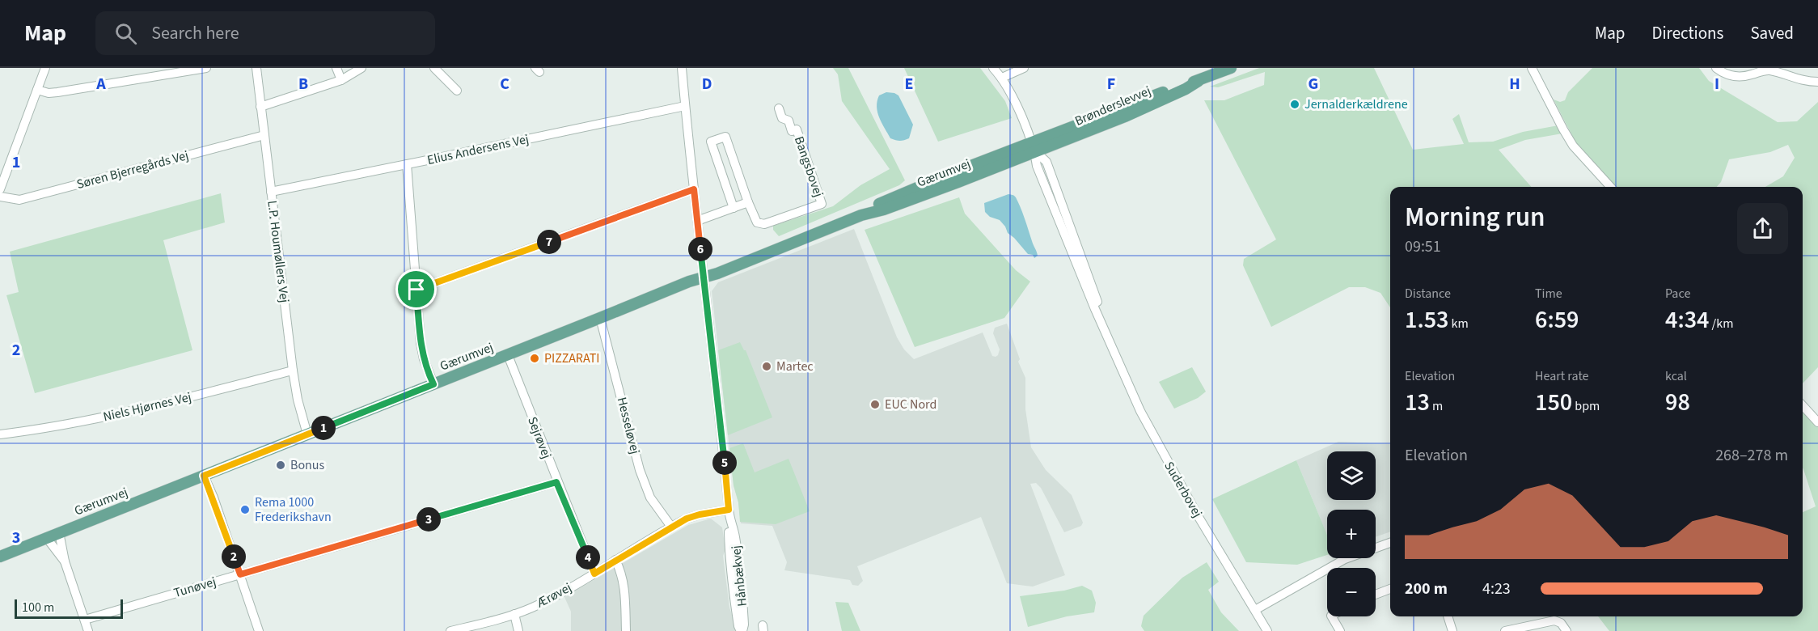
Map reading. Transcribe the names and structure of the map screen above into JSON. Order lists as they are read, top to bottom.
{
  "streets": {
    "main road": ["Brønderslevvej", "Gærumvej"],
    "street": [
      "Elius Andersens Vej",
      "Bangsbovej",
      "Søren Bjerregårds Vej",
      "L.P. Houmøllers Vej",
      "Niels Hjørnes Vej",
      "Hesseløvej",
      "Sejrøvej",
      "Suderbovej",
      "Hånbækvej",
      "Tunøvej",
      "Ærøvej"
    ]
  },
  "crossings": [
    ["Brønderslevvej", "Gærumvej"],
    ["Brønderslevvej", "Suderbovej"],
    ["Elius Andersens Vej", "L.P. Houmøllers Vej"],
    ["Søren Bjerregårds Vej", "L.P. Houmøllers Vej"],
    ["Gærumvej", "L.P. Houmøllers Vej"],
    ["Gærumvej", "Hesseløvej"],
    ["Gærumvej", "Sejrøvej"],
    ["Gærumvej", "Suderbovej"],
    ["Gærumvej", "Hånbækvej"],
    ["L.P. Houmøllers Vej", "Niels Hjørnes Vej"],
    ["Hesseløvej", "Ærøvej"],
    ["Sejrøvej", "Tunøvej"],
    ["Sejrøvej", "Ærøvej"],
    ["Hånbækvej", "Ærøvej"]
  ],
  "places": [
    "Jernalderkældrene",
    "PIZZARATI",
    "Martec",
    "EUC Nord",
    "Bonus",
    "Rema 1000 Frederikshavn"
  ],
  "scale_bar": "100 m",
  "page": {
    "header": "Map",
    "search": "Search here",
    "nav": ["Map", "Directions", "Saved"],
    "heading": ["Morning run", "09:51"],
    "pins": [
      "7",
      "6",
      "1",
      "5",
      "3",
      "2",
      "4"
    ],
    "stats": [
      ["Distance", "1.53 km"],
      ["Time", "6:59"],
      ["Pace", "4:34 /km"],
      ["Elevation", "13 m"],
      ["Heart rate", "150 bpm"],
      ["kcal", "98"]
    ],
    "chart": ["Elevation", "268–278 m"],
    "map_buttons": ["+", "−"],
    "list": [
      {
        "name": "200 m",
        "note": "4:23"
      }
    ],
    "scale": "100 m"
  },
  "grid": {
    "columns": [
      "A",
      "B",
      "C",
      "D",
      "E",
      "F",
      "G",
      "H",
      "I"
    ],
    "rows": ["1", "2", "3"]
  }
}
